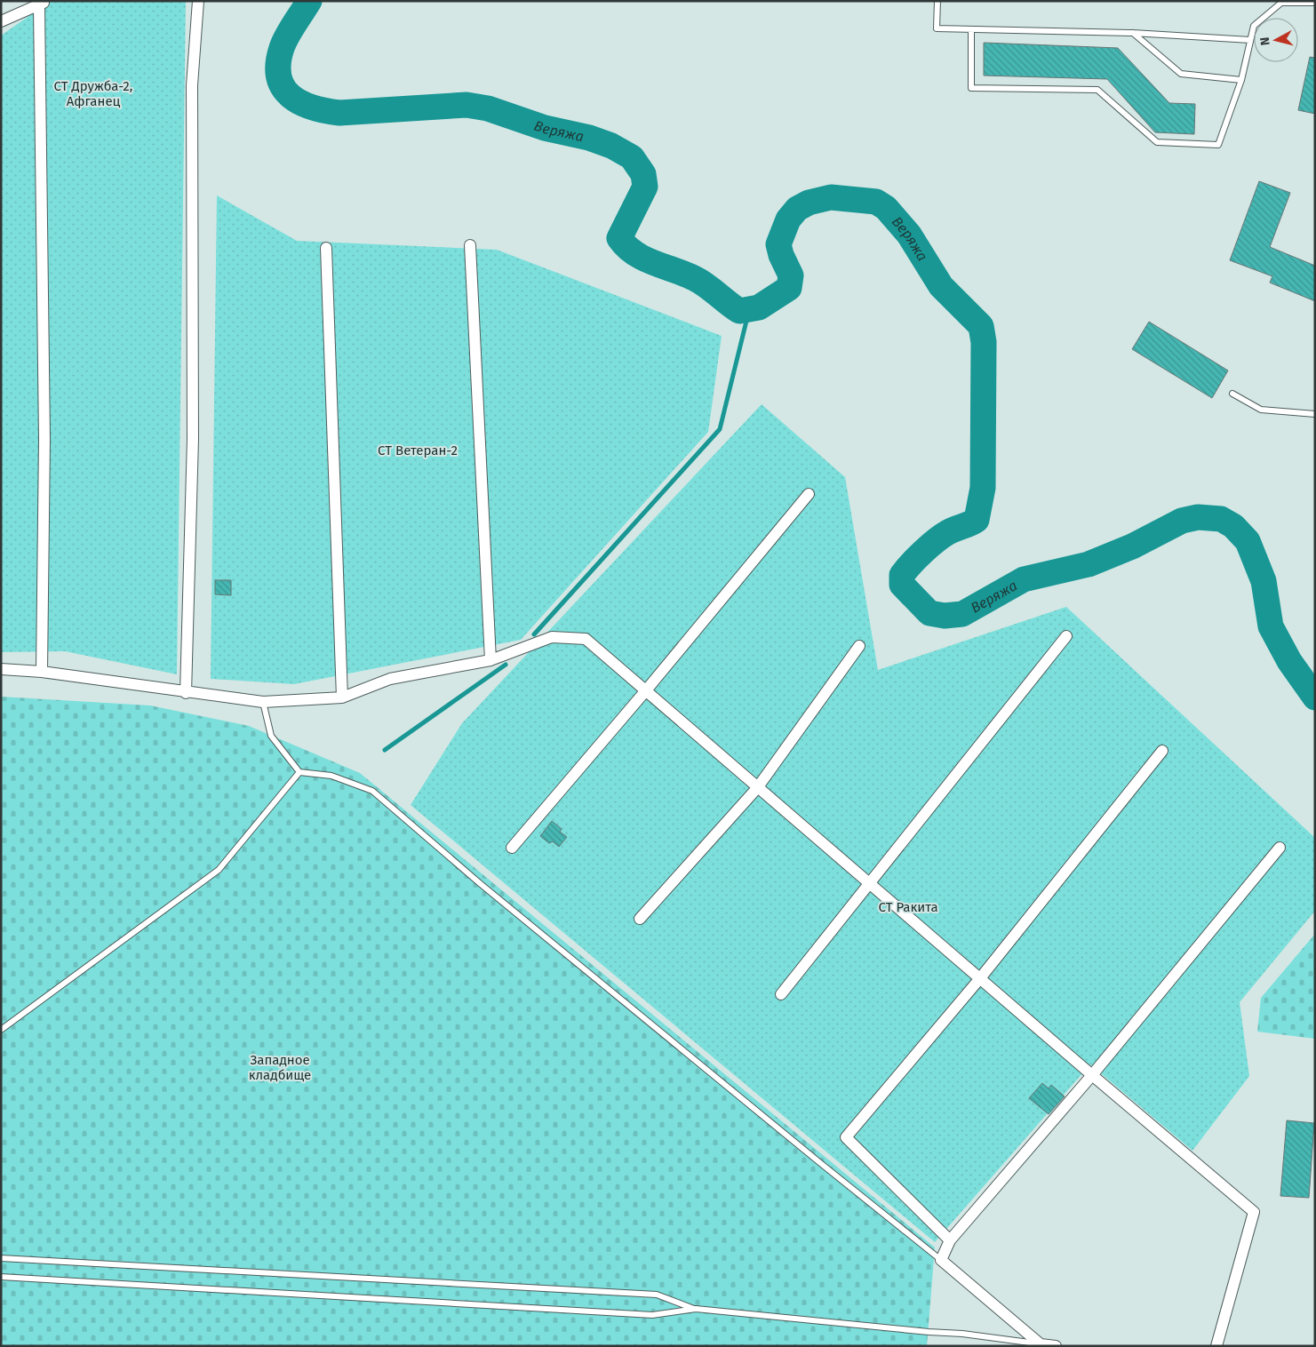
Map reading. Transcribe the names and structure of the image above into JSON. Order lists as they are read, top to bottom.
{
  "water": ["Веряжа"],
  "parks": [
    "СТ Дружба-2, Афганец",
    "СТ Ветеран-2",
    "СТ Ракита",
    "Западное кладбище"
  ],
  "north": "left"
}
